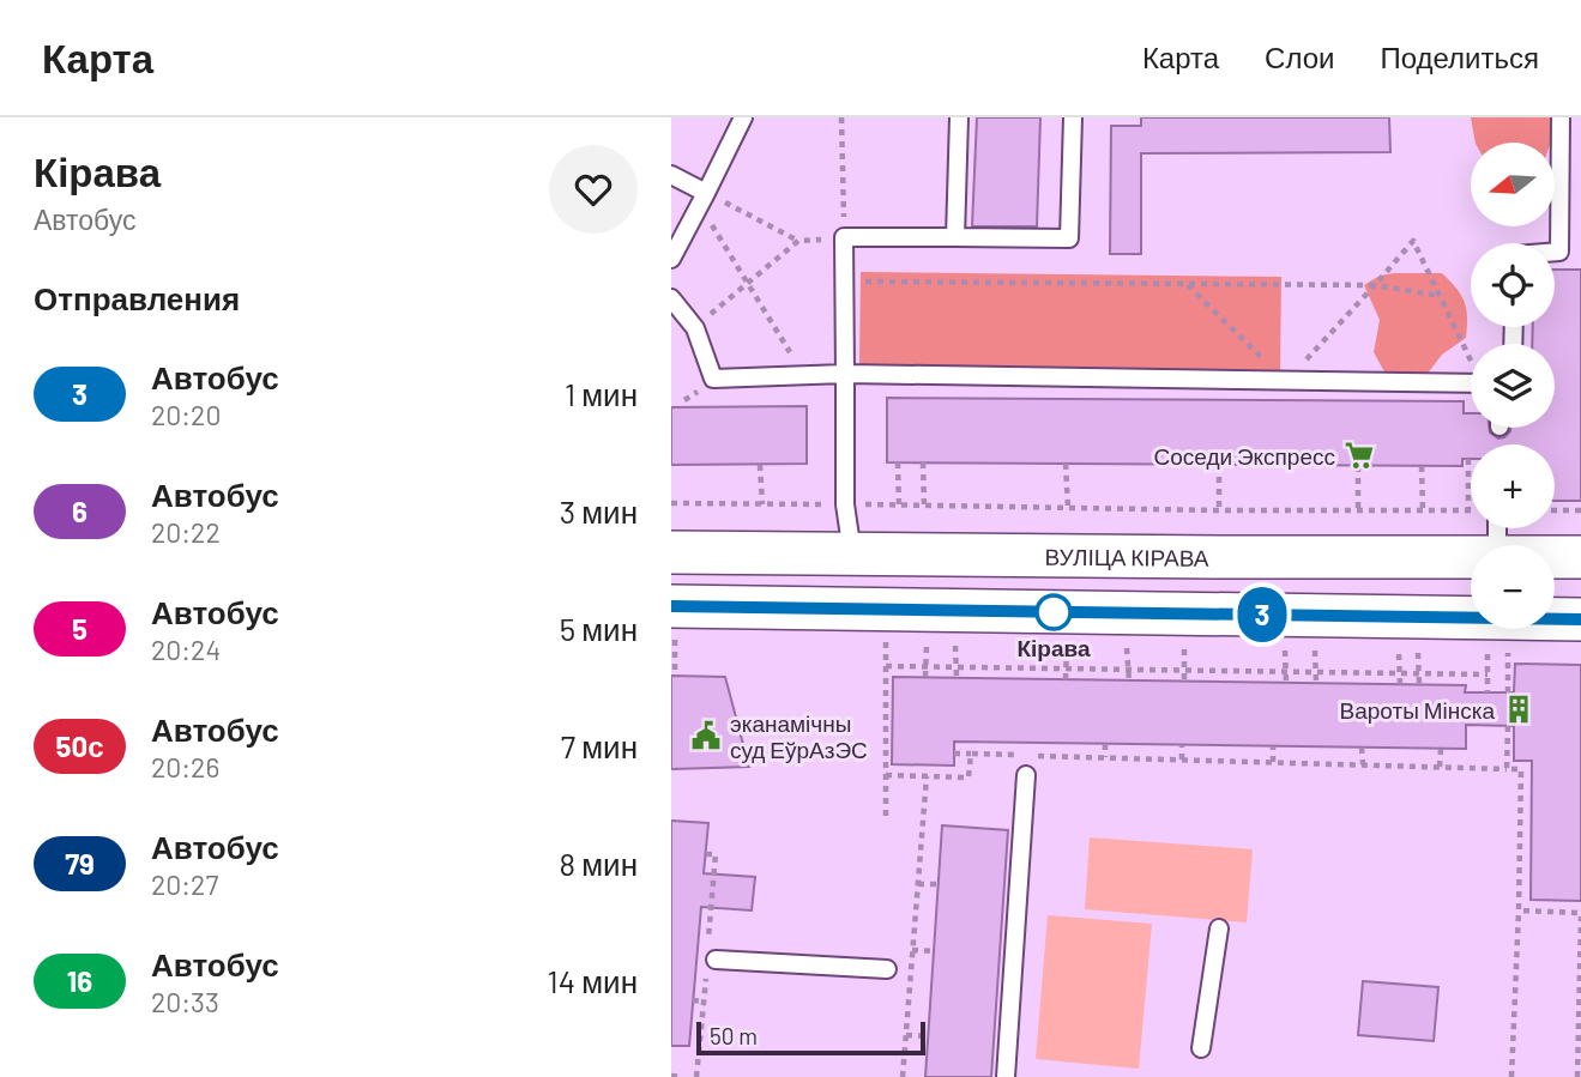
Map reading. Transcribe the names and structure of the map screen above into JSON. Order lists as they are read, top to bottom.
{
  "streets": {
    "street": ["ВУЛІЦА КІРАВА"]
  },
  "places": {
    "supermarket": ["Соседи Экспресс"],
    "other": ["Кірава"],
    "building": ["Вароты Мінска"],
    "public building": ["эканамічны суд ЕўрАзЭС"]
  },
  "lines": ["bus line 3"],
  "scale_bar": "50 m",
  "north": "left",
  "page": {
    "header": "Карта",
    "nav": ["Карта", "Слои", "Поделиться"],
    "heading": [
      ["Кірава", "Автобус"],
      "Отправления"
    ],
    "on_map": "3",
    "map_buttons": ["+", "−"],
    "list": [
      {
        "mark": "3",
        "name": "Автобус",
        "note": "20:20",
        "value": "1 мин"
      },
      {
        "mark": "6",
        "name": "Автобус",
        "note": "20:22",
        "value": "3 мин"
      },
      {
        "mark": "5",
        "name": "Автобус",
        "note": "20:24",
        "value": "5 мин"
      },
      {
        "mark": "50с",
        "name": "Автобус",
        "note": "20:26",
        "value": "7 мин"
      },
      {
        "mark": "79",
        "name": "Автобус",
        "note": "20:27",
        "value": "8 мин"
      },
      {
        "mark": "16",
        "name": "Автобус",
        "note": "20:33",
        "value": "14 мин"
      }
    ],
    "scale": "50 m"
  }
}
